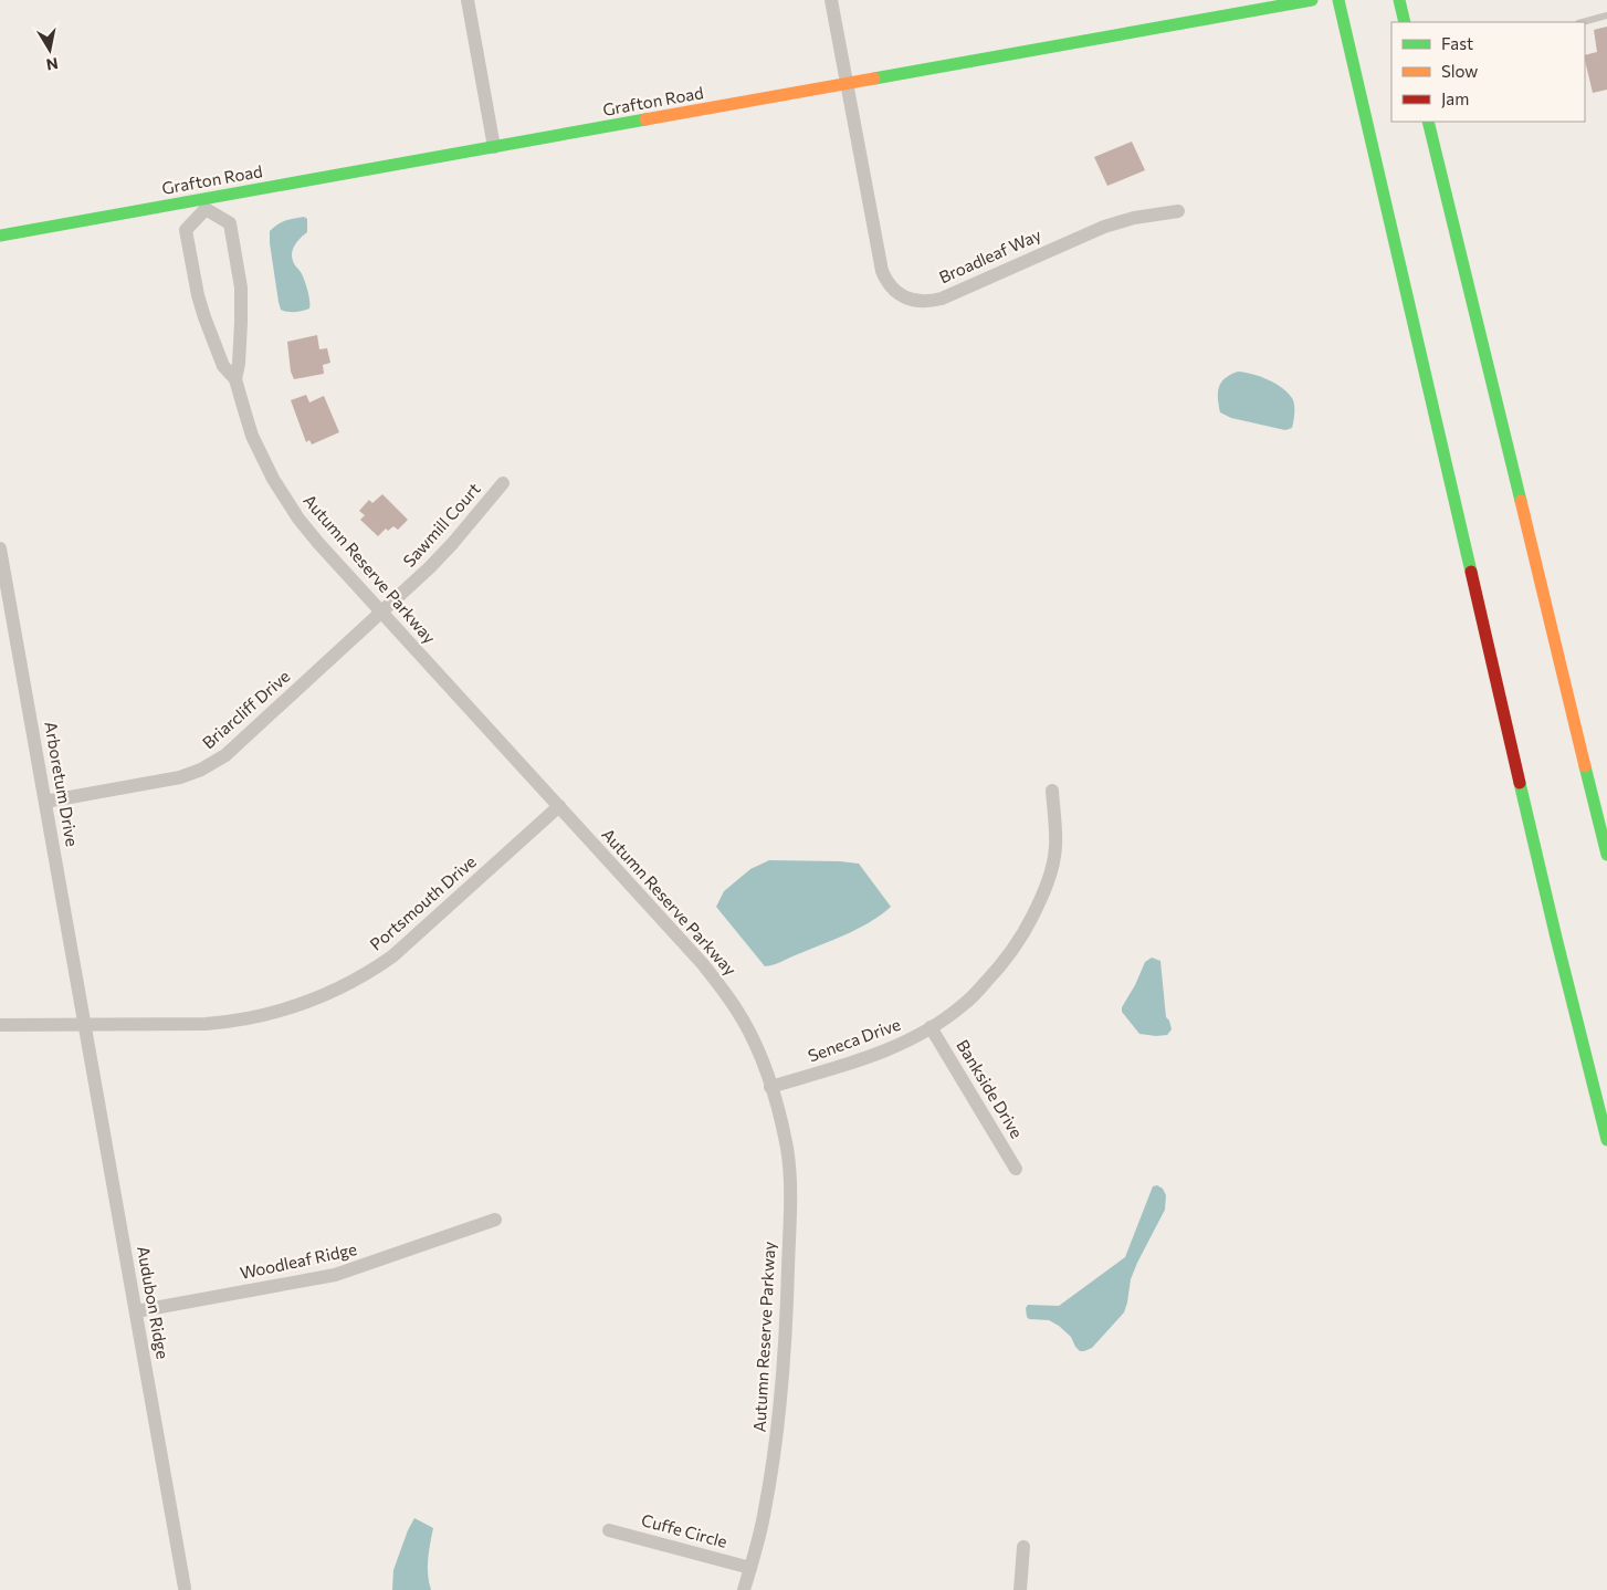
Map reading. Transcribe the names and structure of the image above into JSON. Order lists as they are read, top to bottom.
{
  "streets": {
    "main road": ["Grafton Road"],
    "street": [
      "Broadleaf Way",
      "Sawmill Court",
      "Autumn Reserve Parkway",
      "Briarcliff Drive",
      "Arboretum Drive",
      "Portsmouth Drive",
      "Seneca Drive",
      "Bankside Drive",
      "Woodleaf Ridge",
      "Audubon Ridge",
      "Cuffe Circle"
    ]
  },
  "crossings": [
    ["Grafton Road", "Broadleaf Way"],
    ["Grafton Road", "Autumn Reserve Parkway"],
    ["Sawmill Court", "Autumn Reserve Parkway"],
    ["Sawmill Court", "Briarcliff Drive"],
    ["Autumn Reserve Parkway", "Briarcliff Drive"],
    ["Autumn Reserve Parkway", "Portsmouth Drive"],
    ["Autumn Reserve Parkway", "Seneca Drive"],
    ["Autumn Reserve Parkway", "Cuffe Circle"],
    ["Briarcliff Drive", "Arboretum Drive"],
    ["Arboretum Drive", "Portsmouth Drive"],
    ["Arboretum Drive", "Audubon Ridge"],
    ["Portsmouth Drive", "Audubon Ridge"],
    ["Seneca Drive", "Bankside Drive"],
    ["Woodleaf Ridge", "Audubon Ridge"]
  ],
  "legend": ["Fast", "Slow", "Jam"],
  "north": "bottom"
}
